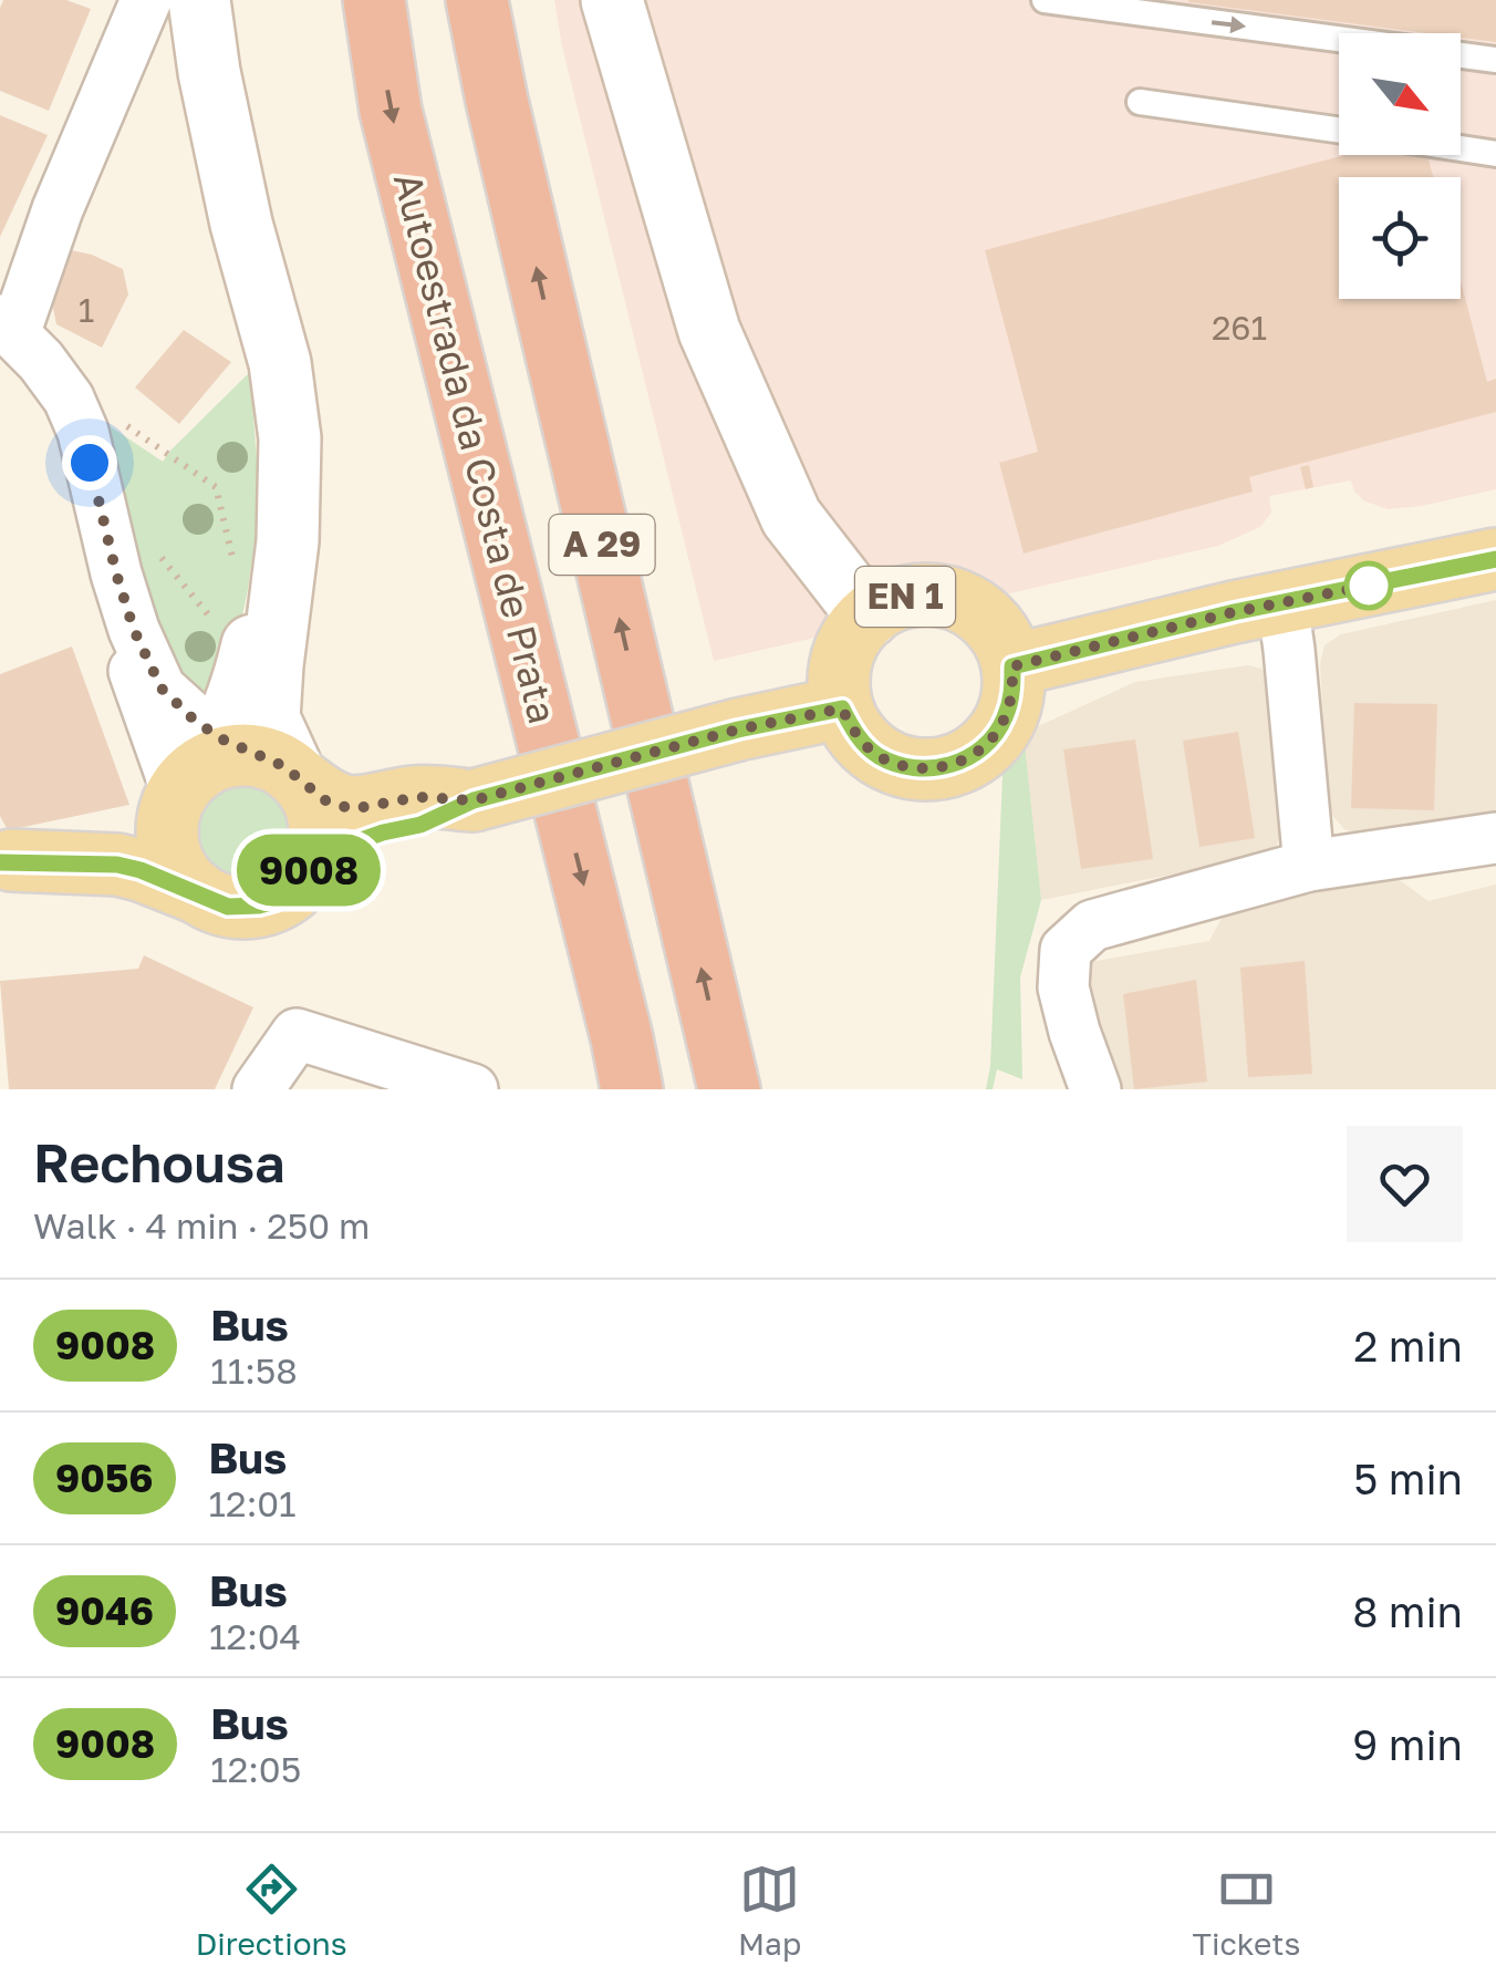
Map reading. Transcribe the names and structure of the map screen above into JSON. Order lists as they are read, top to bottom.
{
  "streets": {
    "highway": ["Autoestrada da Costa de Prata", "A 29"],
    "main road": ["EN 1"]
  },
  "lines": ["bus line 9008"],
  "house_numbers": ["1", "261"],
  "north": "bottom right",
  "page": {
    "on_map": "9008",
    "heading": ["Rechousa", "Walk · 4 min · 250 m"],
    "list": [
      {
        "mark": "9008",
        "name": "Bus",
        "note": "11:58",
        "value": "2 min"
      },
      {
        "mark": "9056",
        "name": "Bus",
        "note": "12:01",
        "value": "5 min"
      },
      {
        "mark": "9046",
        "name": "Bus",
        "note": "12:04",
        "value": "8 min"
      },
      {
        "mark": "9008",
        "name": "Bus",
        "note": "12:05",
        "value": "9 min"
      }
    ],
    "tabs": ["Directions", "Map", "Tickets"]
  }
}
